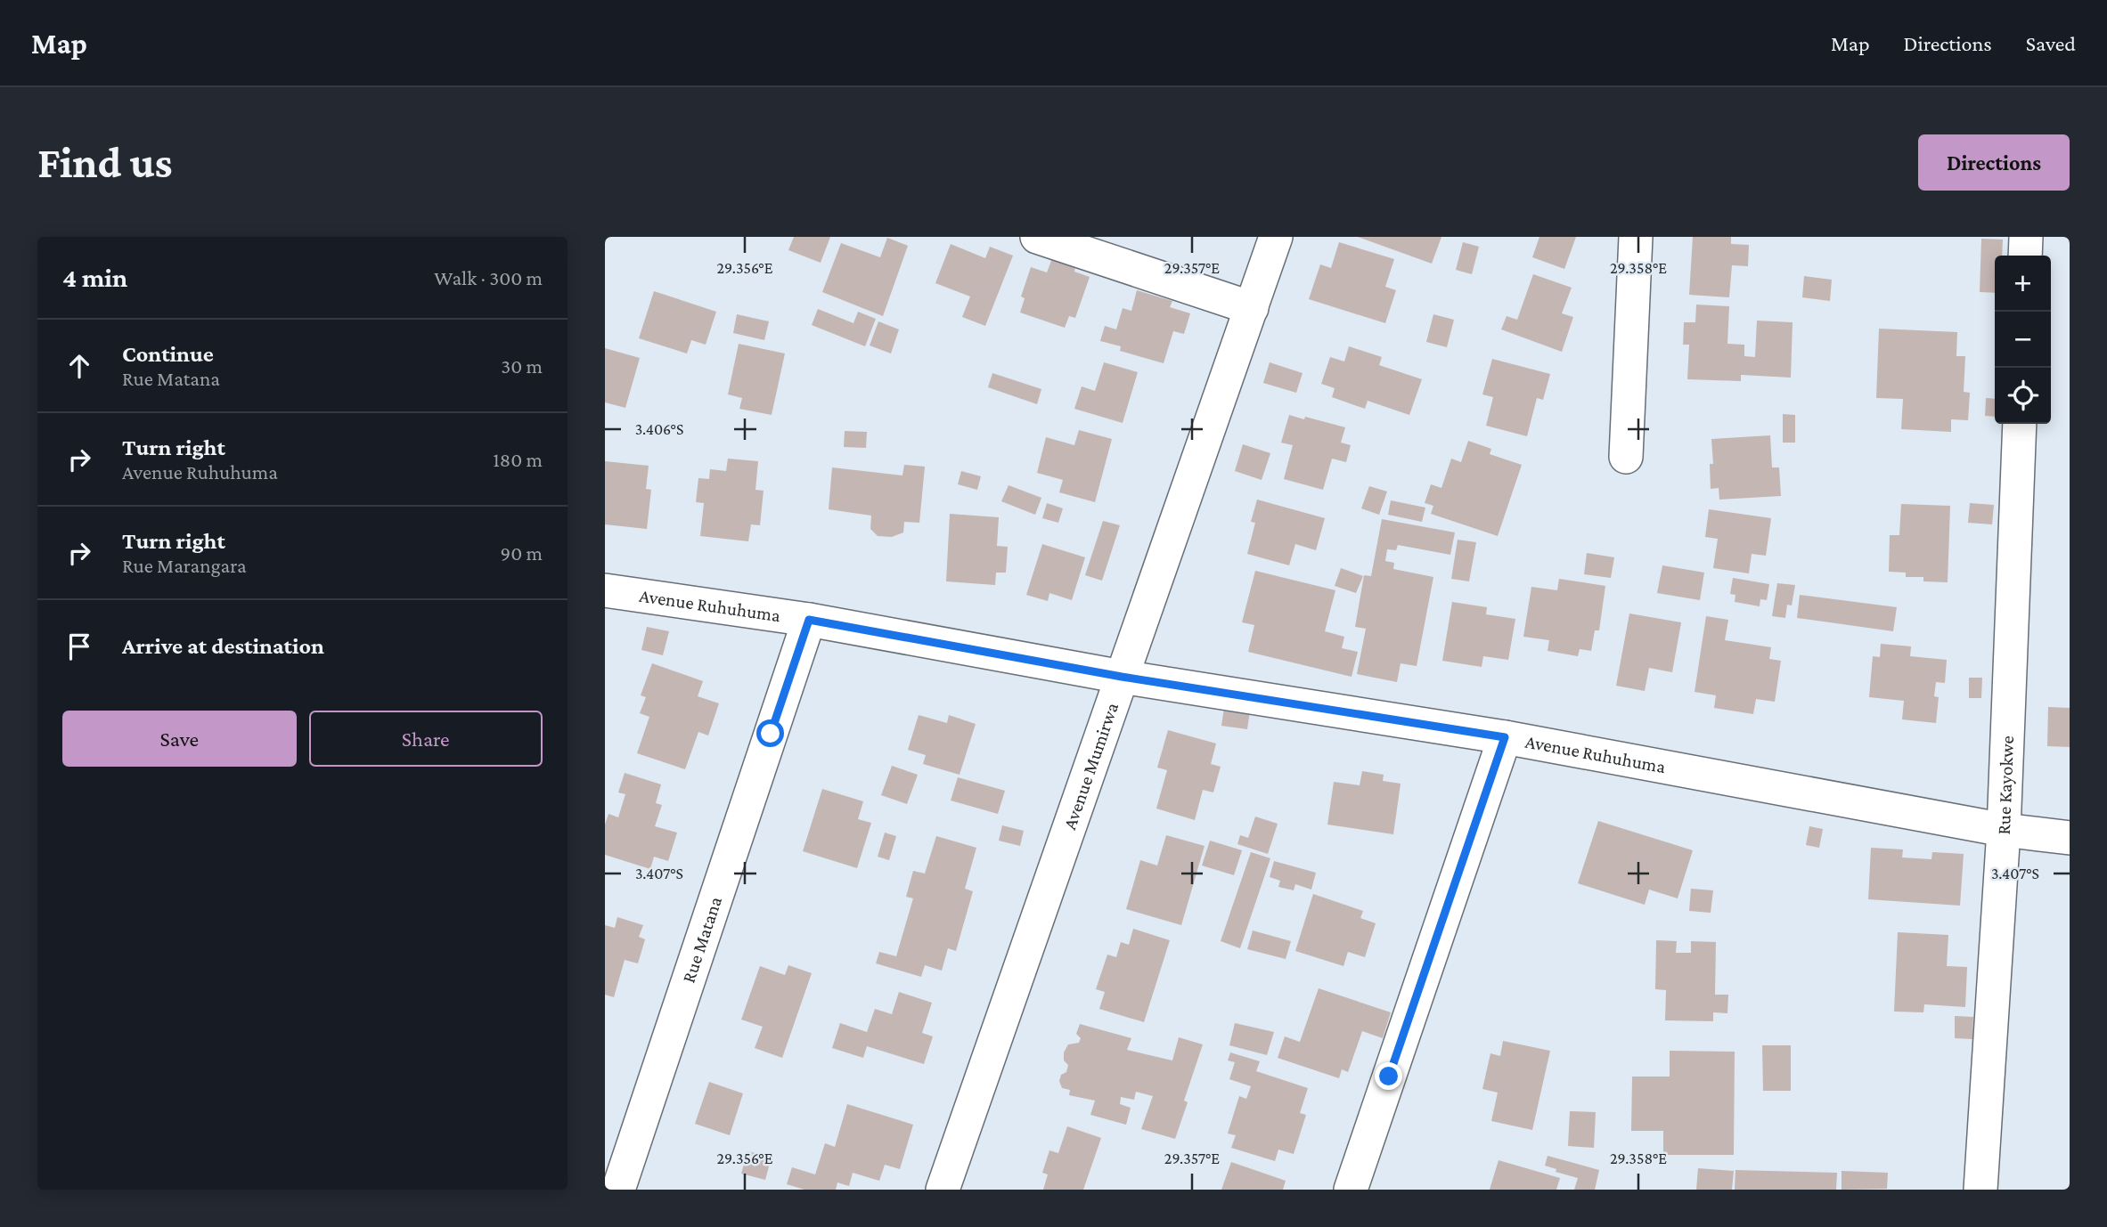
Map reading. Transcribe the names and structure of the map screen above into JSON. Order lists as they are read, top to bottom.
{
  "streets": {
    "street": [
      "Avenue Ruhuhuma",
      "Avenue Mumirwa",
      "Rue Kayokwe",
      "Rue Matana"
    ]
  },
  "crossings": [
    ["Avenue Ruhuhuma", "Avenue Mumirwa"],
    ["Avenue Ruhuhuma", "Rue Kayokwe"],
    ["Avenue Ruhuhuma", "Rue Matana"]
  ],
  "page": {
    "header": "Map",
    "nav": ["Map", "Directions", "Saved"],
    "buttons": [
      "Directions",
      ["Save", "Share"]
    ],
    "title": "Find us",
    "heading": ["4 min", "Walk · 300 m"],
    "map_buttons": ["+", "−"],
    "list": [
      ["Continue", "Rue Matana", "30 m"],
      ["Turn right", "Avenue Ruhuhuma", "180 m"],
      ["Turn right", "Rue Marangara", "90 m"],
      "Arrive at destination"
    ]
  },
  "coordinates": [
    "29.356°E",
    "29.357°E",
    "29.358°E",
    "3.406°S",
    "3.407°S"
  ]
}
